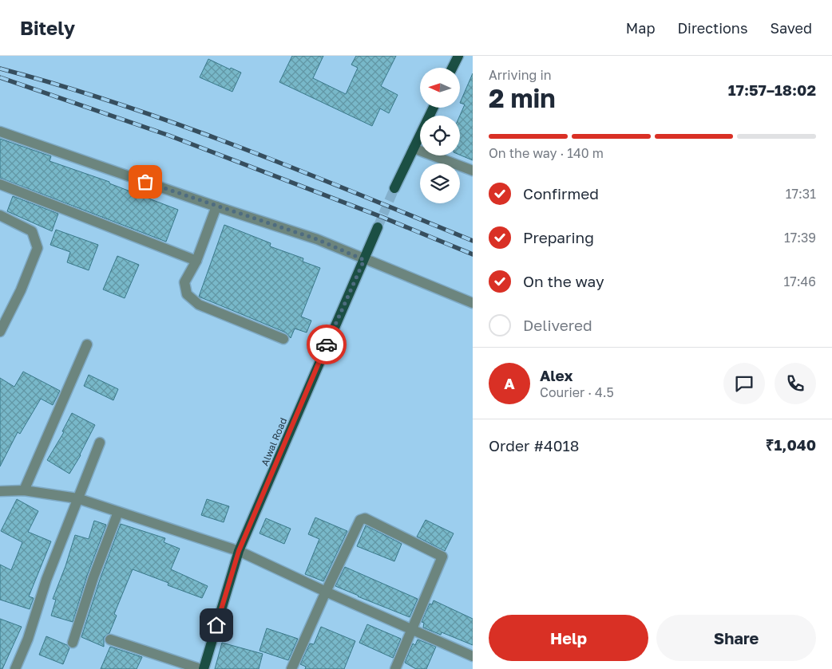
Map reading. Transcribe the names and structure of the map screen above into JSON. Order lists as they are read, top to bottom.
{
  "streets": {
    "main road": ["Alwal Road"]
  },
  "north": "left",
  "page": {
    "header": "Bitely",
    "nav": ["Map", "Directions", "Saved"],
    "heading": ["2 min", "Arriving in", "17:57–18:02"],
    "panel": [
      "Alex",
      "Courier · 4.5",
      "Order #4018",
      "₹1,040"
    ],
    "bar": "On the way · 140 m",
    "list": [
      ["Confirmed", "17:31"],
      ["Preparing", "17:39"],
      ["On the way", "17:46"],
      "Delivered"
    ],
    "round": "A",
    "buttons": ["Help", "Share"]
  }
}
